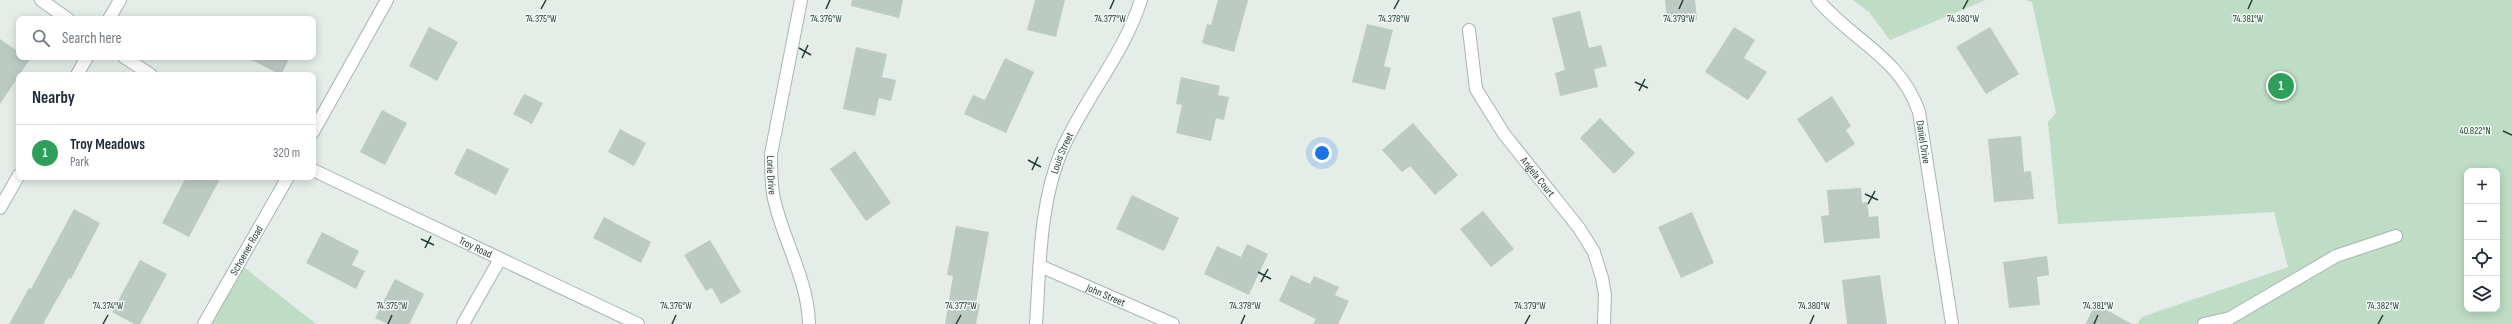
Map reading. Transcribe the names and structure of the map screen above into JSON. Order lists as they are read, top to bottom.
{
  "streets": {
    "street": [
      "Daniel Drive",
      "Louis Street",
      "Lorie Drive",
      "Angela Court",
      "Troy Road",
      "Schoener Road",
      "John Street"
    ]
  },
  "crossings": [
    ["Louis Street", "John Street"]
  ],
  "page": {
    "search": "Search here",
    "pins": "1",
    "heading": "Nearby",
    "list": [
      {
        "mark": "1",
        "name": "Troy Meadows",
        "note": "Park",
        "value": "320 m"
      }
    ],
    "map_buttons": ["+", "−"]
  },
  "coordinates": [
    "74.378°W",
    "74.380°W",
    "74.375°W",
    "74.376°W",
    "74.377°W",
    "74.379°W",
    "74.381°W",
    "40.822°N",
    "74.374°W",
    "74.382°W"
  ]
}
